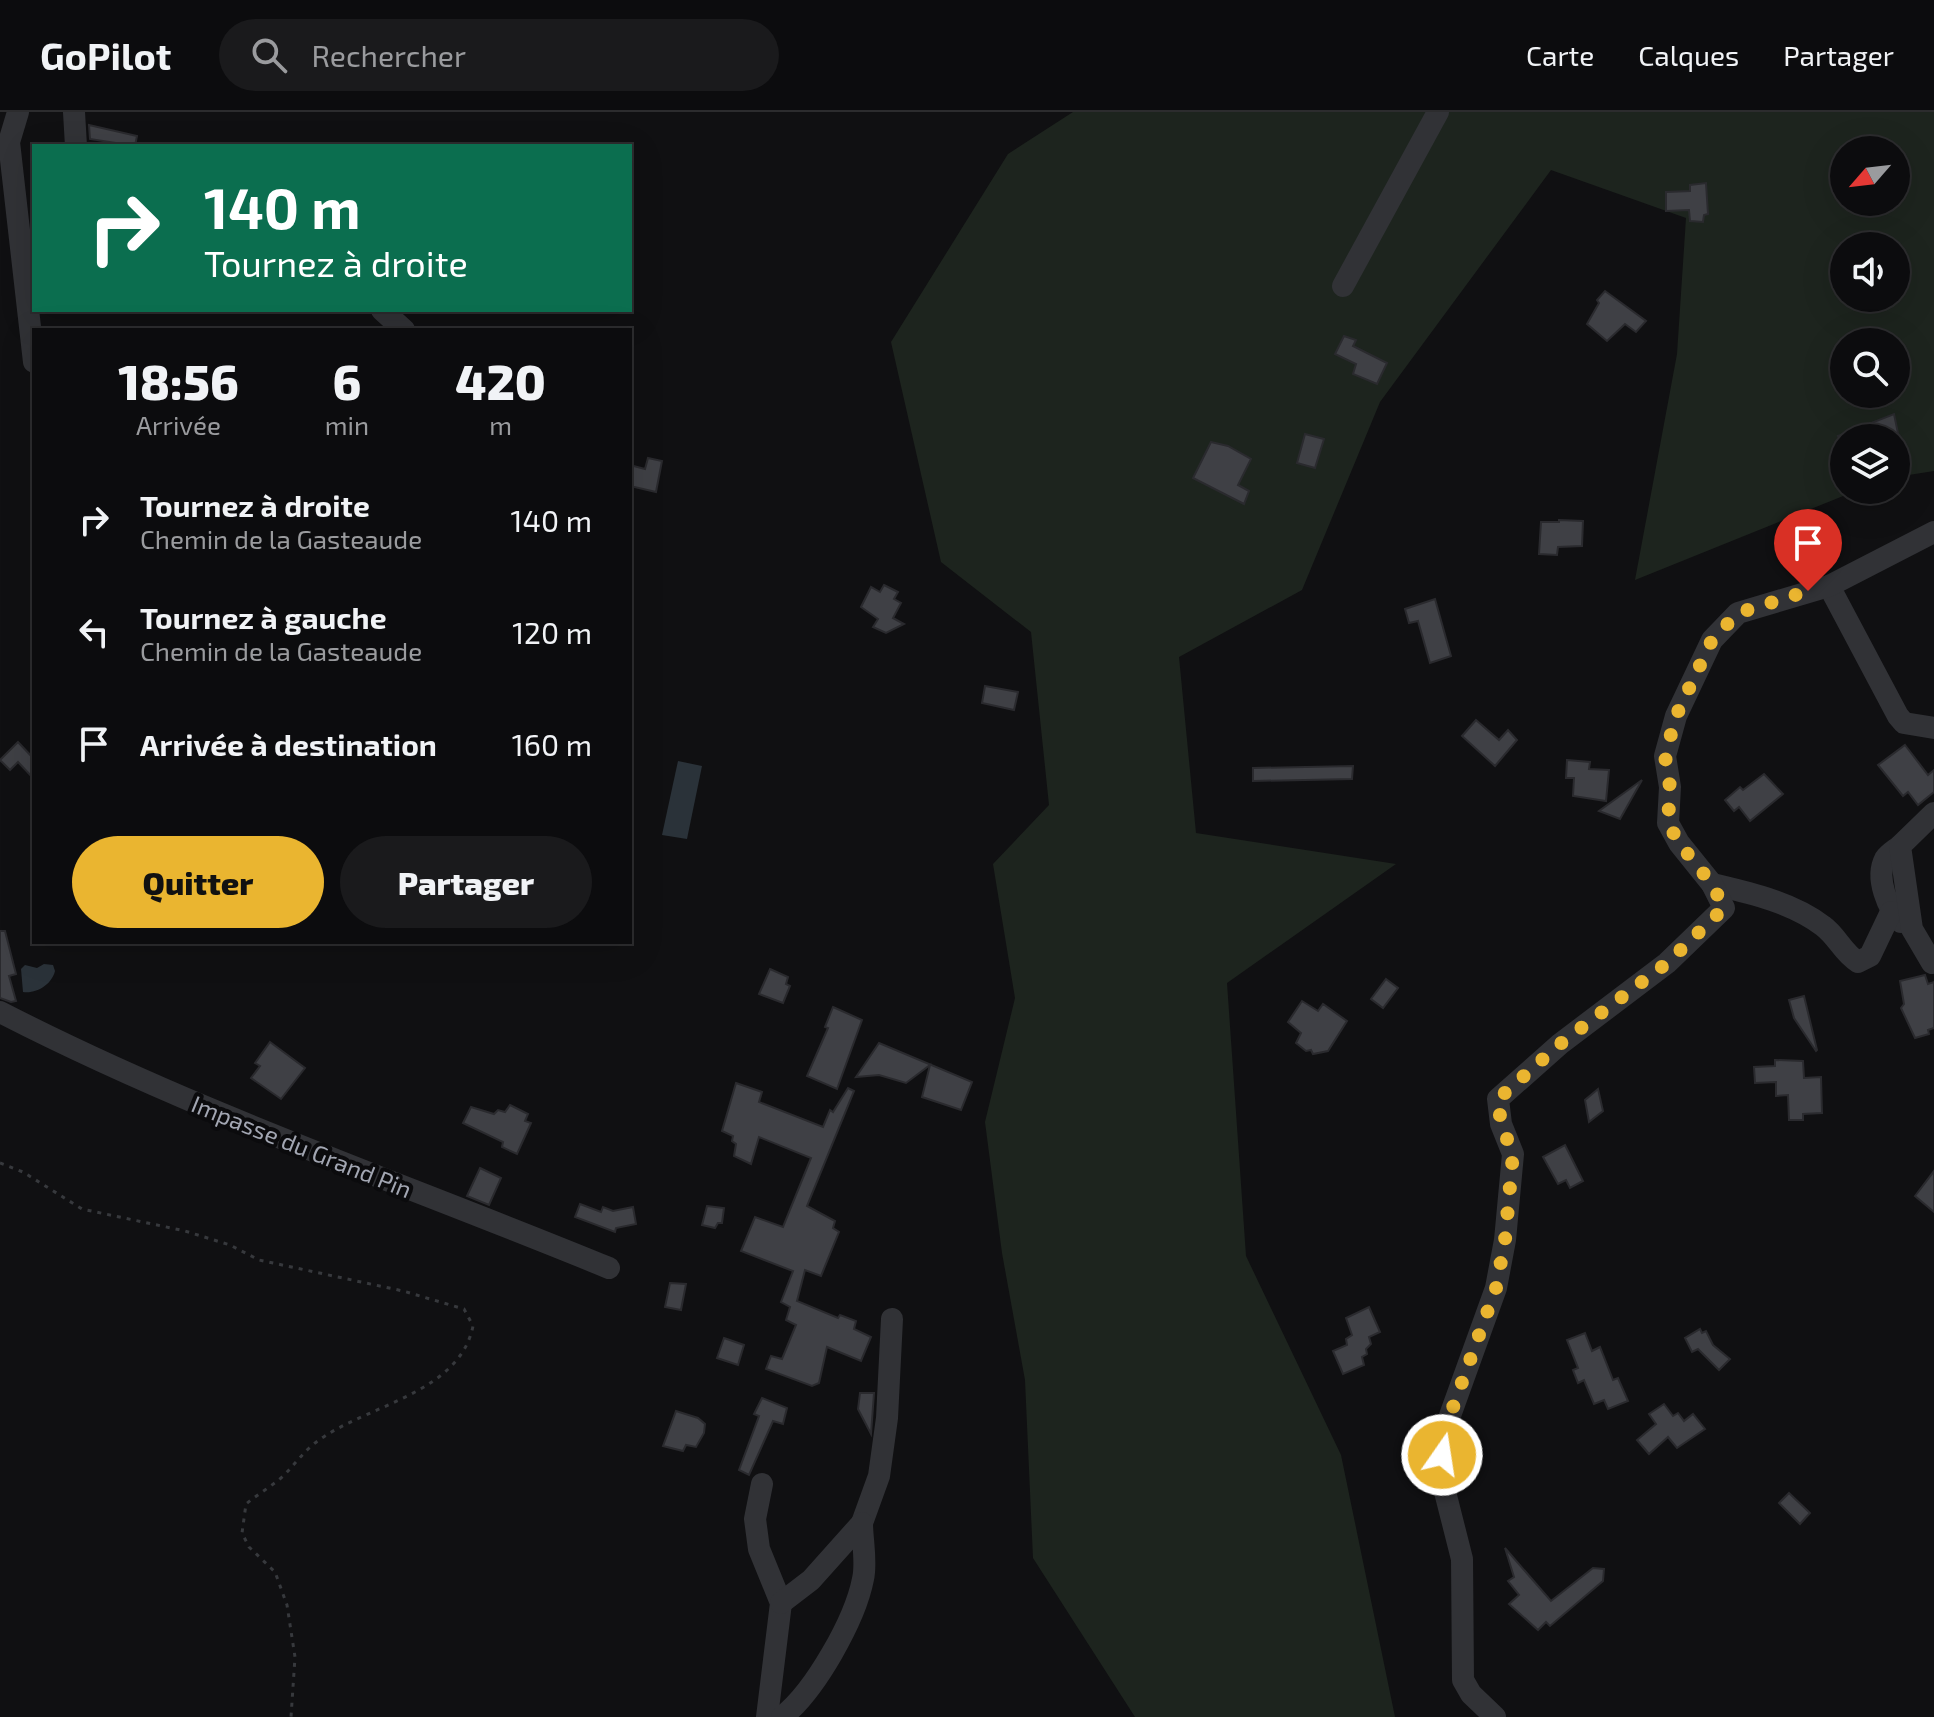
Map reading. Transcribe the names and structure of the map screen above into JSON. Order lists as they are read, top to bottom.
{
  "streets": {
    "street": ["Impasse du Grand Pin"]
  },
  "north": "bottom left",
  "page": {
    "header": "GoPilot",
    "search": "Rechercher",
    "nav": ["Carte", "Calques", "Partager"],
    "turn": ["140 m", "Tournez à droite"],
    "eta": [
      "18:56",
      "Arrivée",
      "6",
      "min",
      "420",
      "m"
    ],
    "list": [
      {
        "name": "Tournez à droite",
        "note": "Chemin de la Gasteaude",
        "value": "140 m"
      },
      {
        "name": "Tournez à gauche",
        "note": "Chemin de la Gasteaude",
        "value": "120 m"
      },
      {
        "name": "Arrivée à destination",
        "value": "160 m"
      }
    ],
    "buttons": ["Quitter", "Partager"]
  }
}
